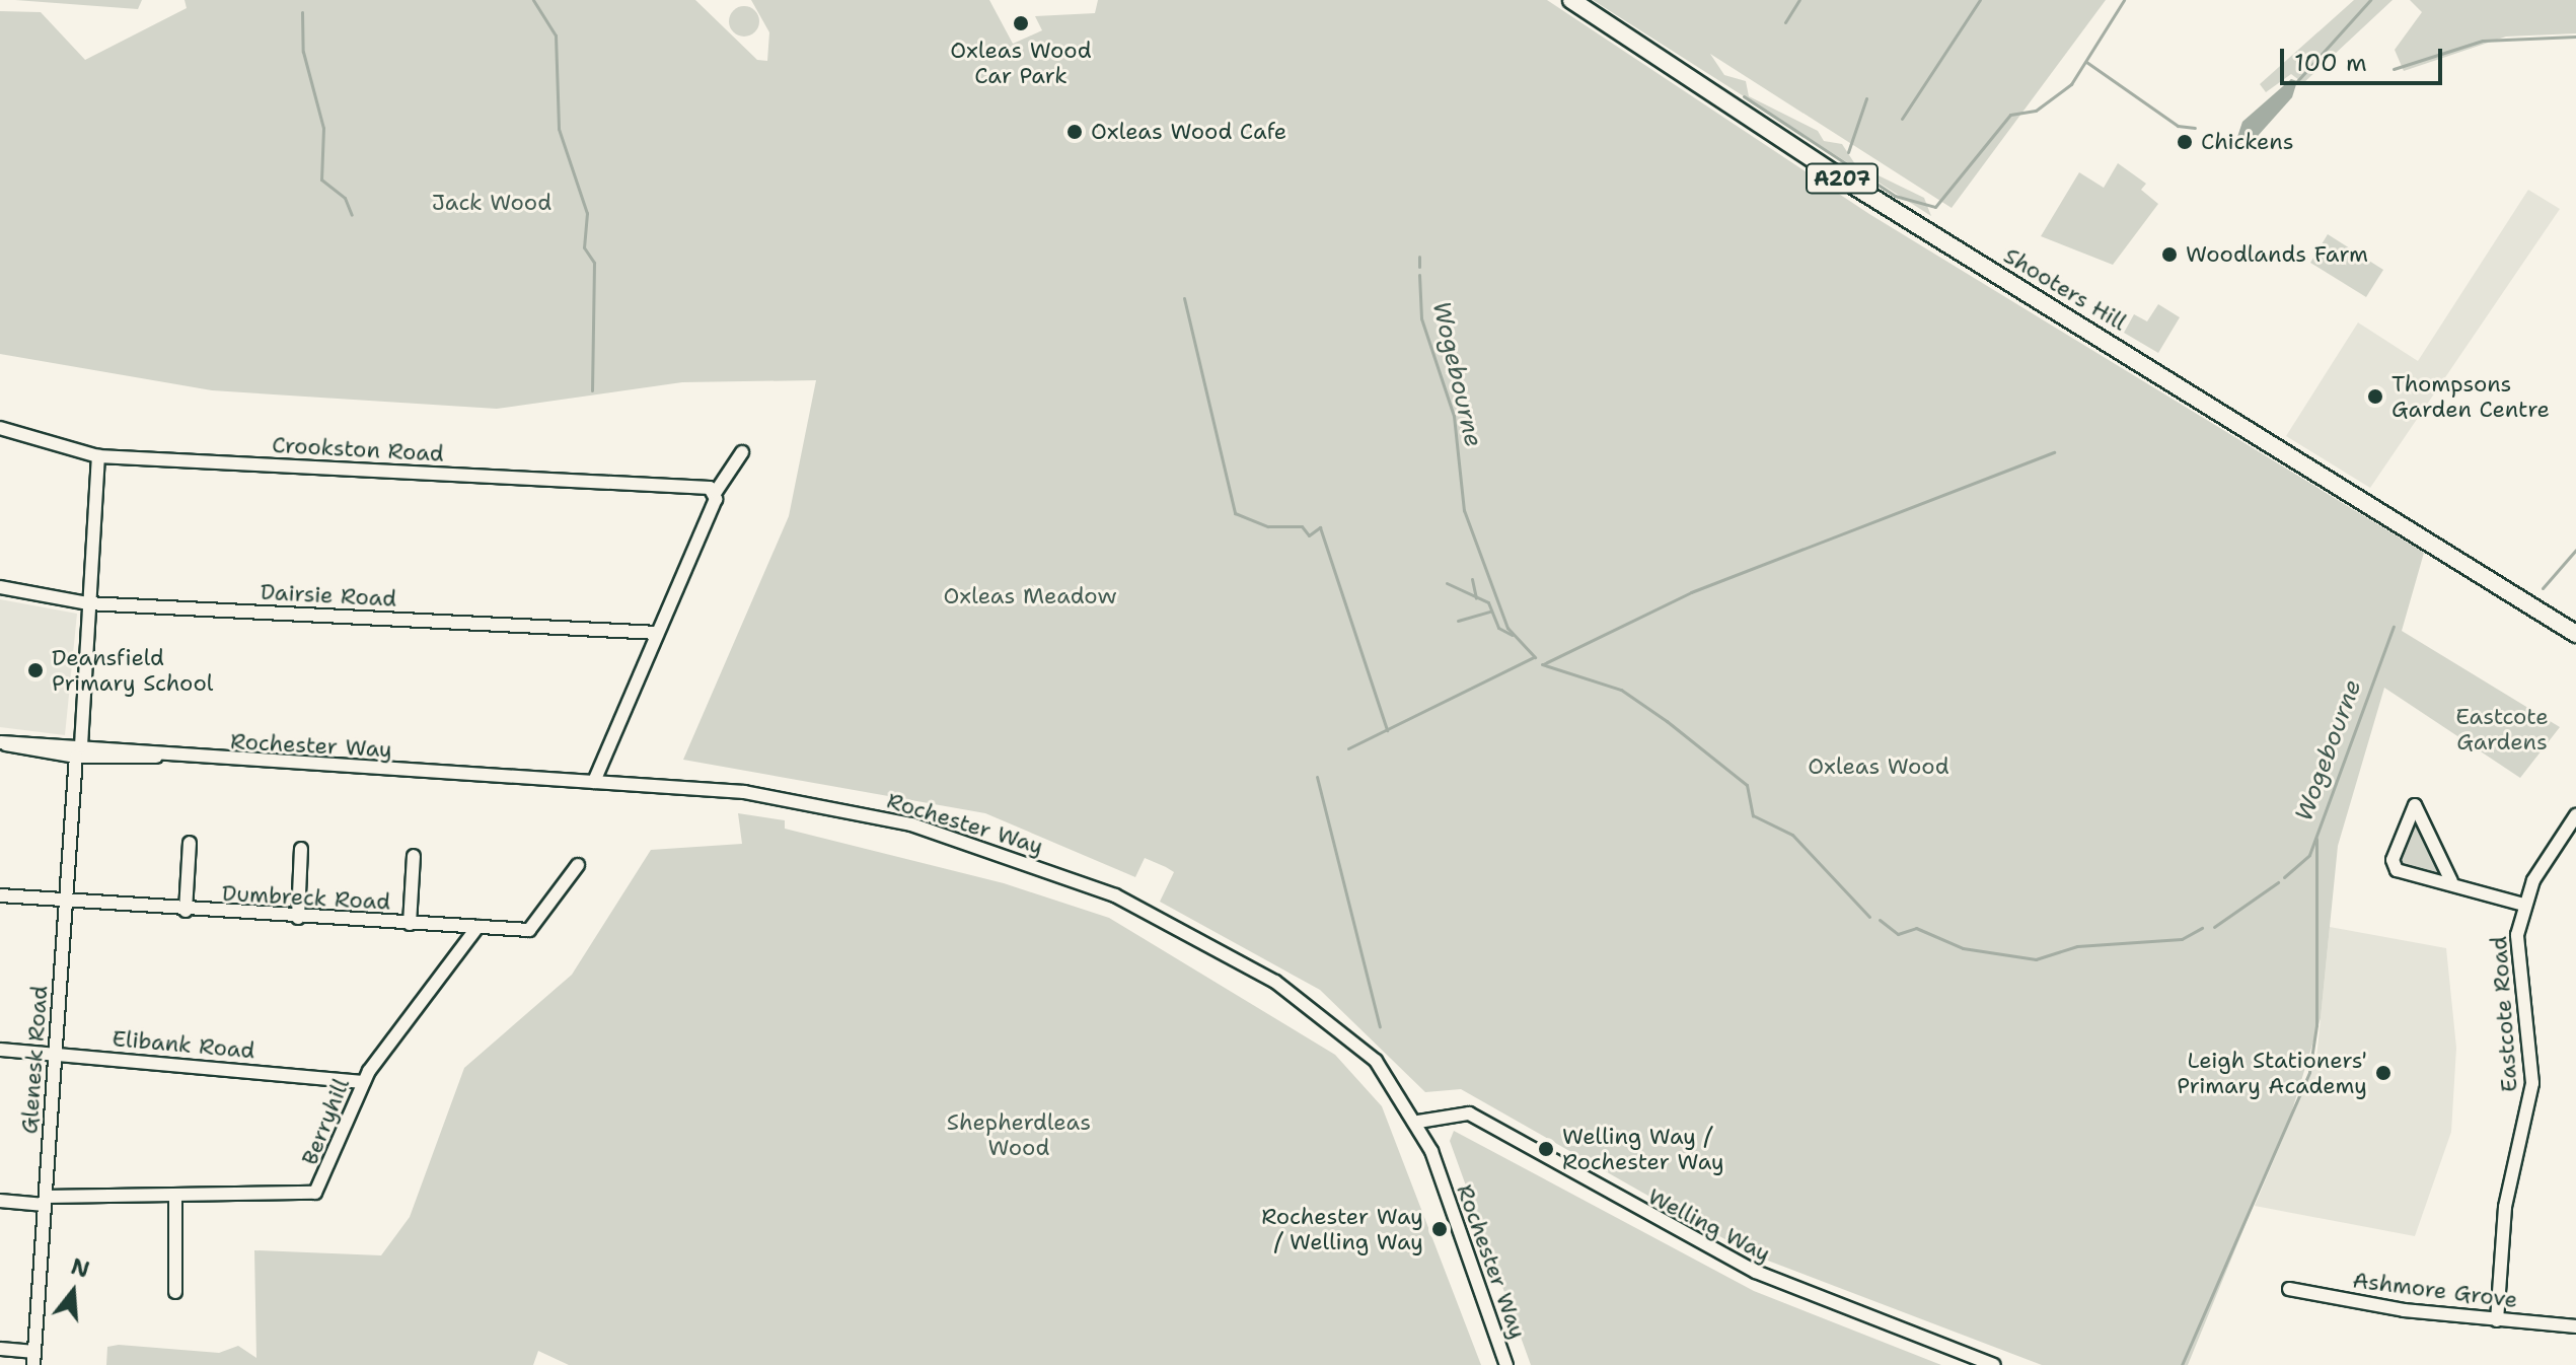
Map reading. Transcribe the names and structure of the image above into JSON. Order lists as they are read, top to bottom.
{
  "streets": {
    "main road": ["A207", "Shooters Hill"],
    "street": [
      "Crookston Road",
      "Dairsie Road",
      "Rochester Way",
      "Dumbreck Road",
      "Eastcote Road",
      "Elibank Road",
      "Glenesk Road",
      "Berryhill",
      "Welling Way",
      "Ashmore Grove"
    ]
  },
  "crossings": [
    ["Crookston Road", "Glenesk Road"],
    ["Dairsie Road", "Glenesk Road"],
    ["Rochester Way", "Glenesk Road"],
    ["Rochester Way", "Welling Way"],
    ["Dumbreck Road", "Glenesk Road"],
    ["Dumbreck Road", "Berryhill"],
    ["Eastcote Road", "Ashmore Grove"],
    ["Elibank Road", "Glenesk Road"],
    ["Elibank Road", "Berryhill"],
    ["Glenesk Road", "Berryhill"]
  ],
  "water": ["Wogebourne"],
  "parks": [
    "Jack Wood",
    "Oxleas Meadow",
    "Eastcote Gardens",
    "Oxleas Wood",
    "Shepherdleas Wood"
  ],
  "places": [
    "Oxleas Wood Car Park",
    "Oxleas Wood Cafe",
    "Chickens",
    "Woodlands Farm",
    "Thompsons Garden Centre",
    "Deansfield Primary School",
    "Leigh Stationers' Primary Academy",
    "Welling Way / Rochester Way",
    "Rochester Way / Welling Way"
  ],
  "scale_bar": "100 m",
  "north": "top"
}
